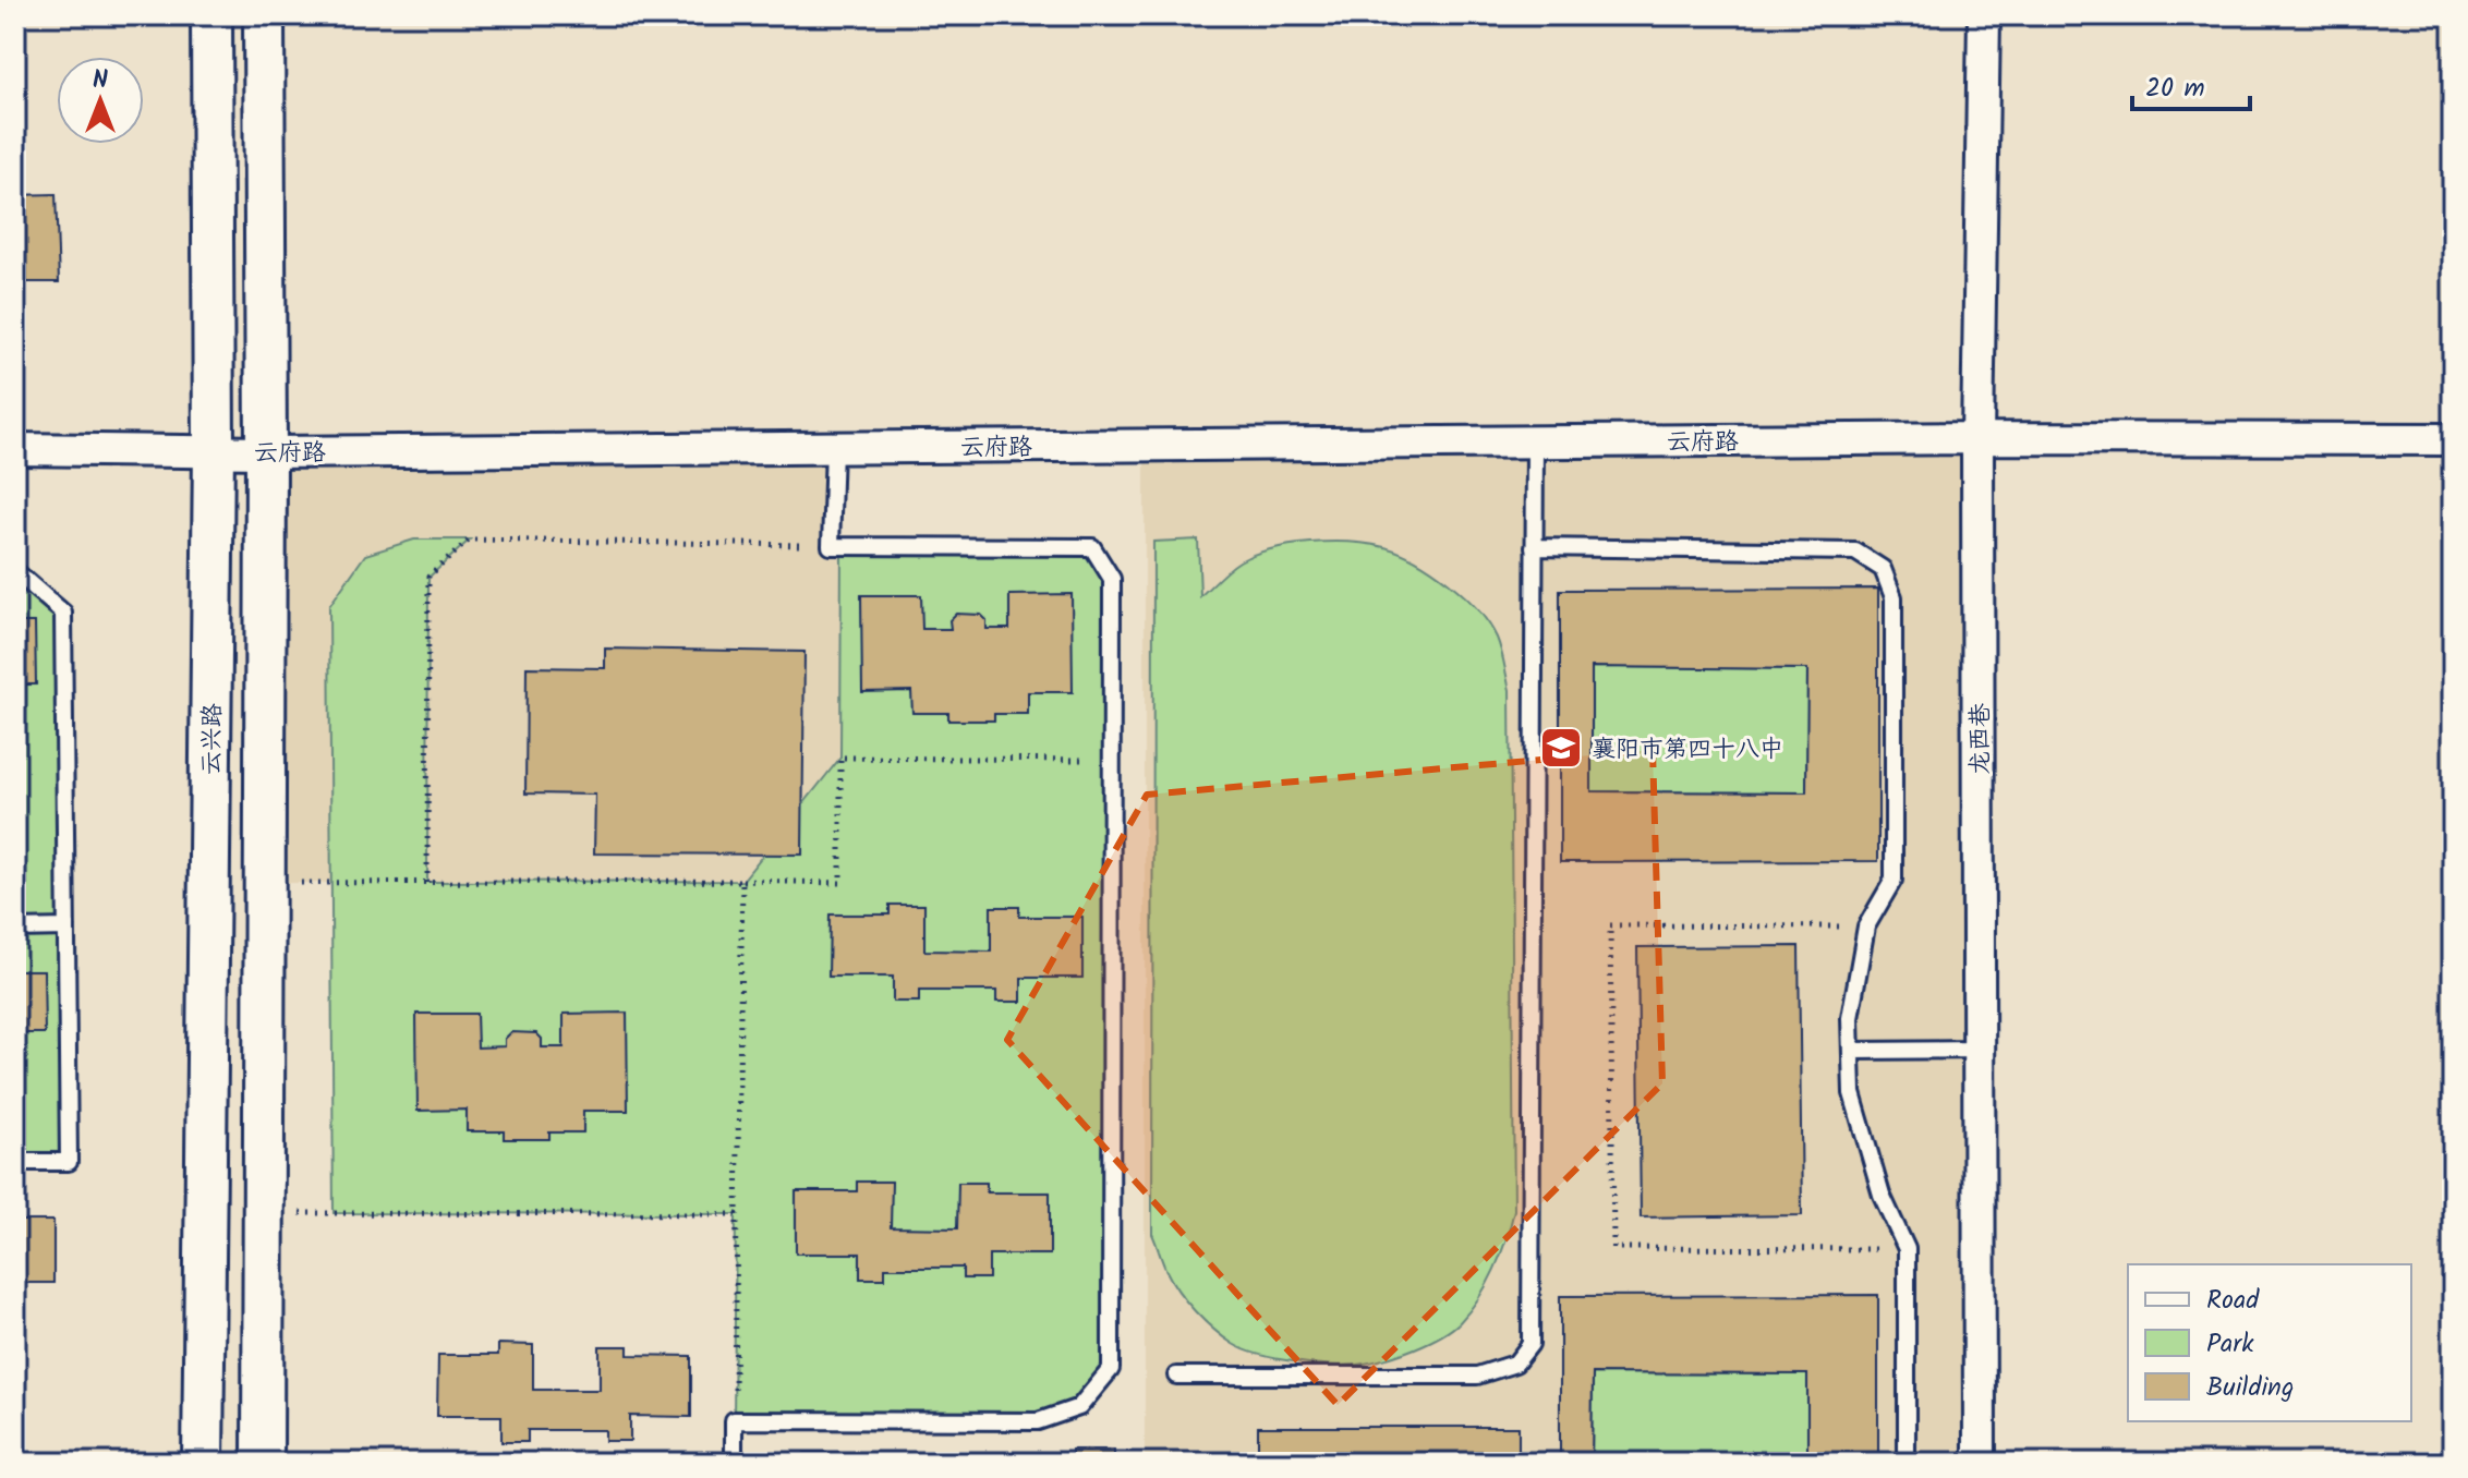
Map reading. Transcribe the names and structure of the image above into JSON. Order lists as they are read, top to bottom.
{
  "streets": {
    "street": ["云府路", "云兴路", "龙西巷"]
  },
  "crossings": [
    ["云府路", "云兴路"],
    ["云府路", "龙西巷"]
  ],
  "places": {
    "school or university": ["襄阳市第四十八中"]
  },
  "legend": ["Road", "Park", "Building"],
  "scale_bar": "20 m",
  "north": "top"
}
